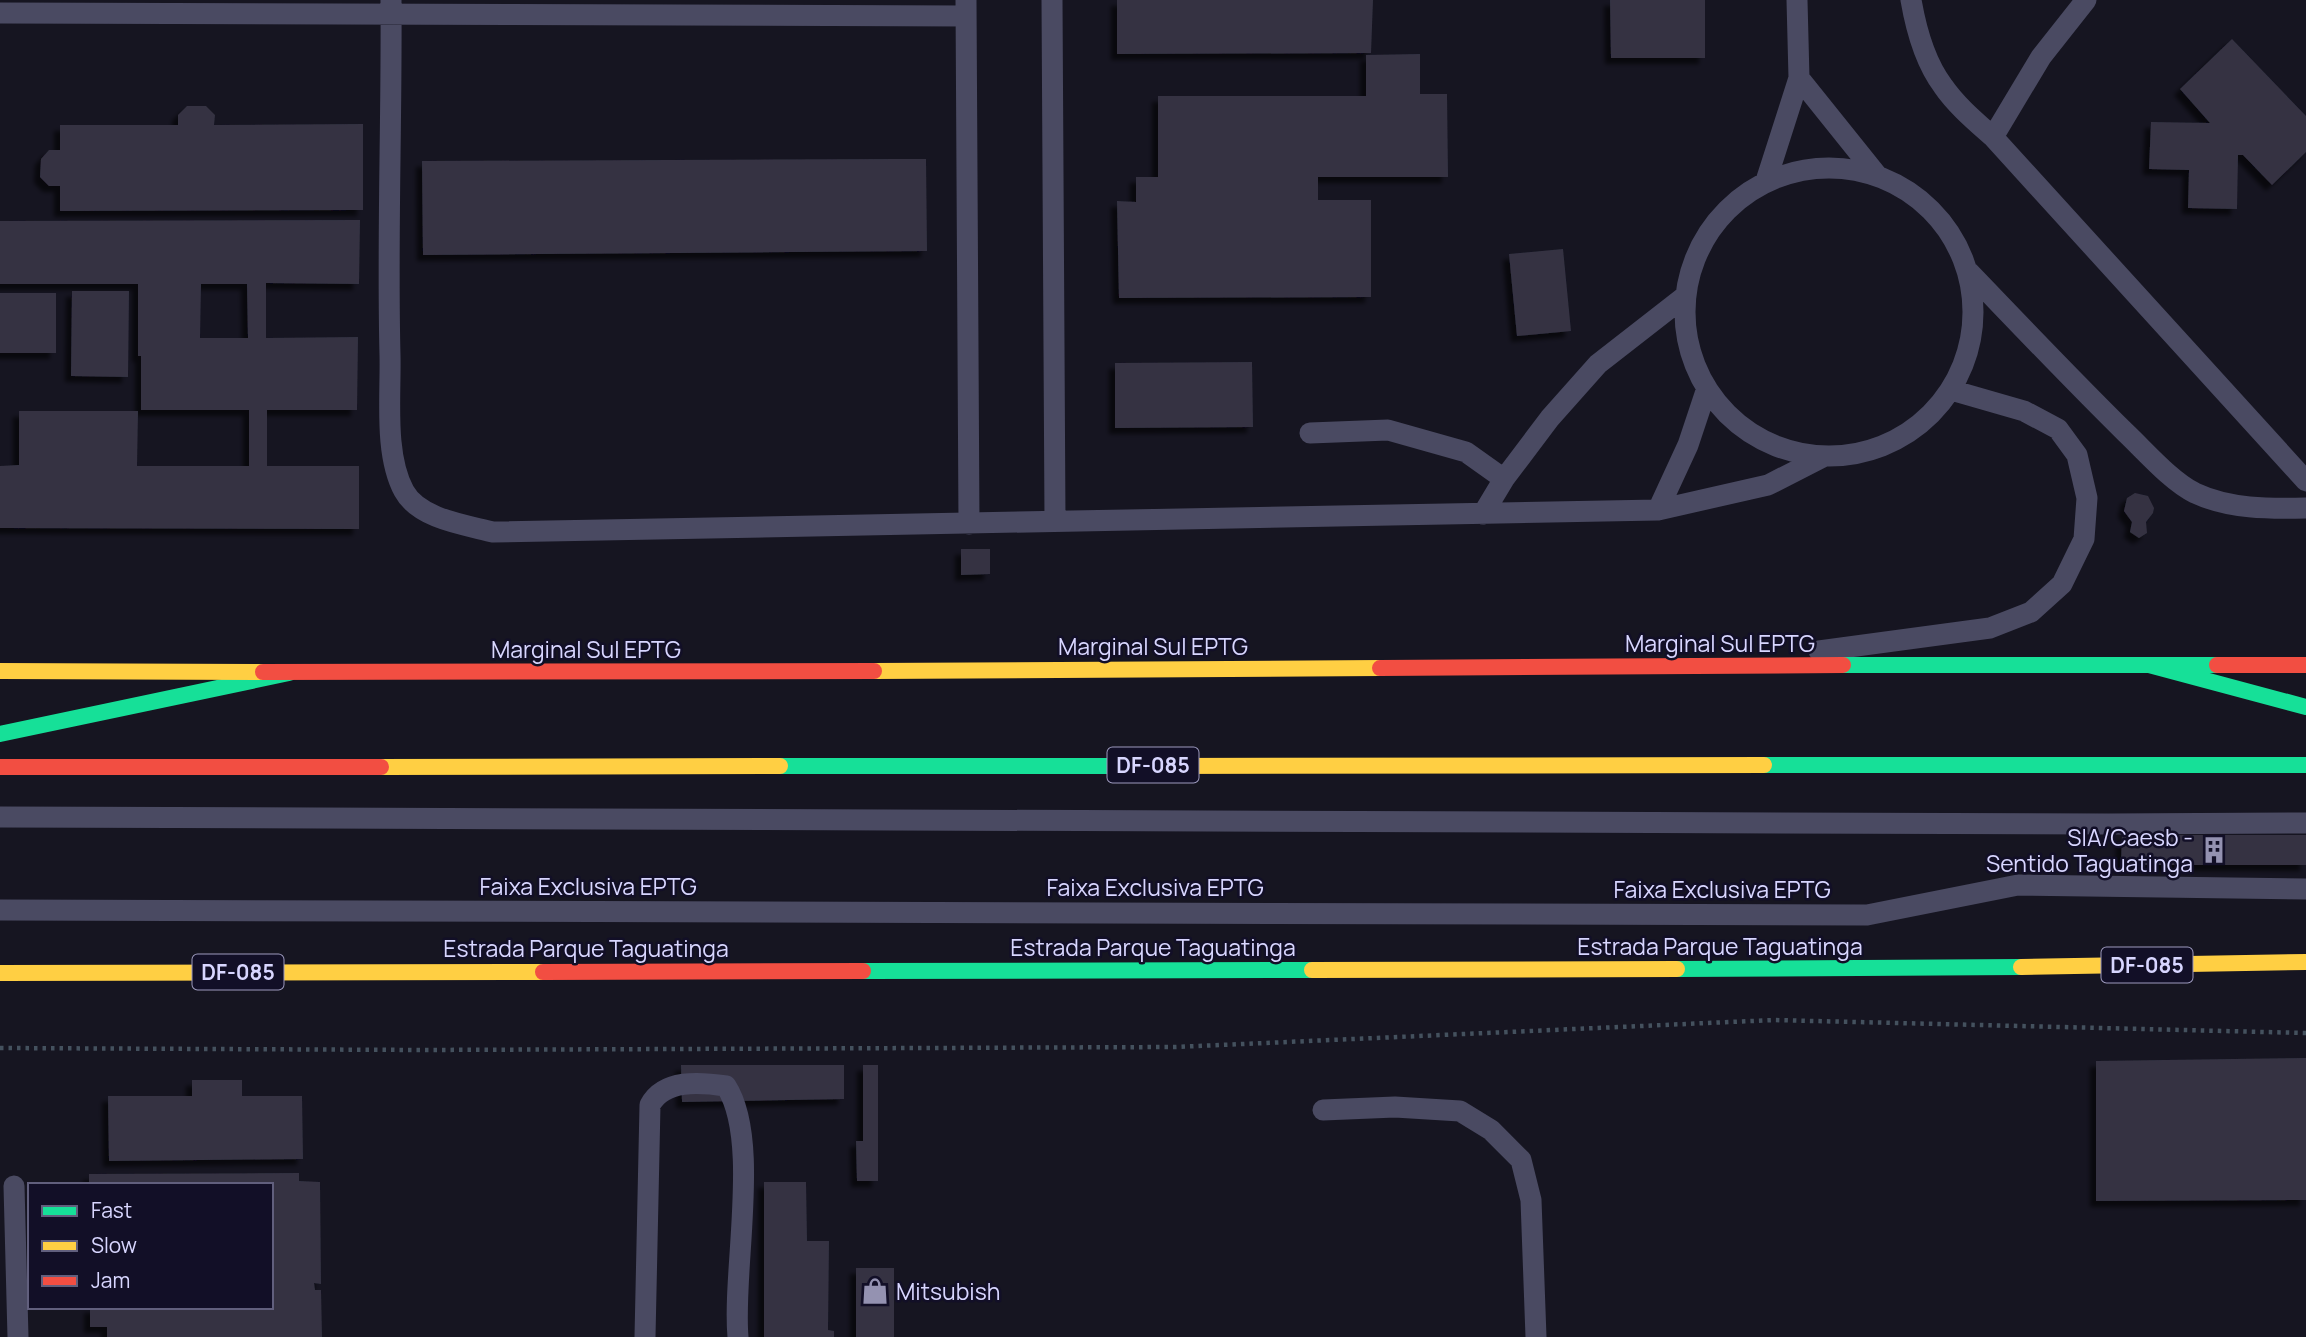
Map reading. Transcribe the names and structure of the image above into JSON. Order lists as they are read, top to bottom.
{
  "streets": {
    "main road": ["Marginal Sul EPTG", "DF-085", "Estrada Parque Taguatinga"],
    "lane": ["Faixa Exclusiva EPTG"]
  },
  "places": {
    "building": ["SIA/Caesb - Sentido Taguatinga"],
    "shop": ["Mitsubish"]
  },
  "legend": ["Fast", "Slow", "Jam"]
}
